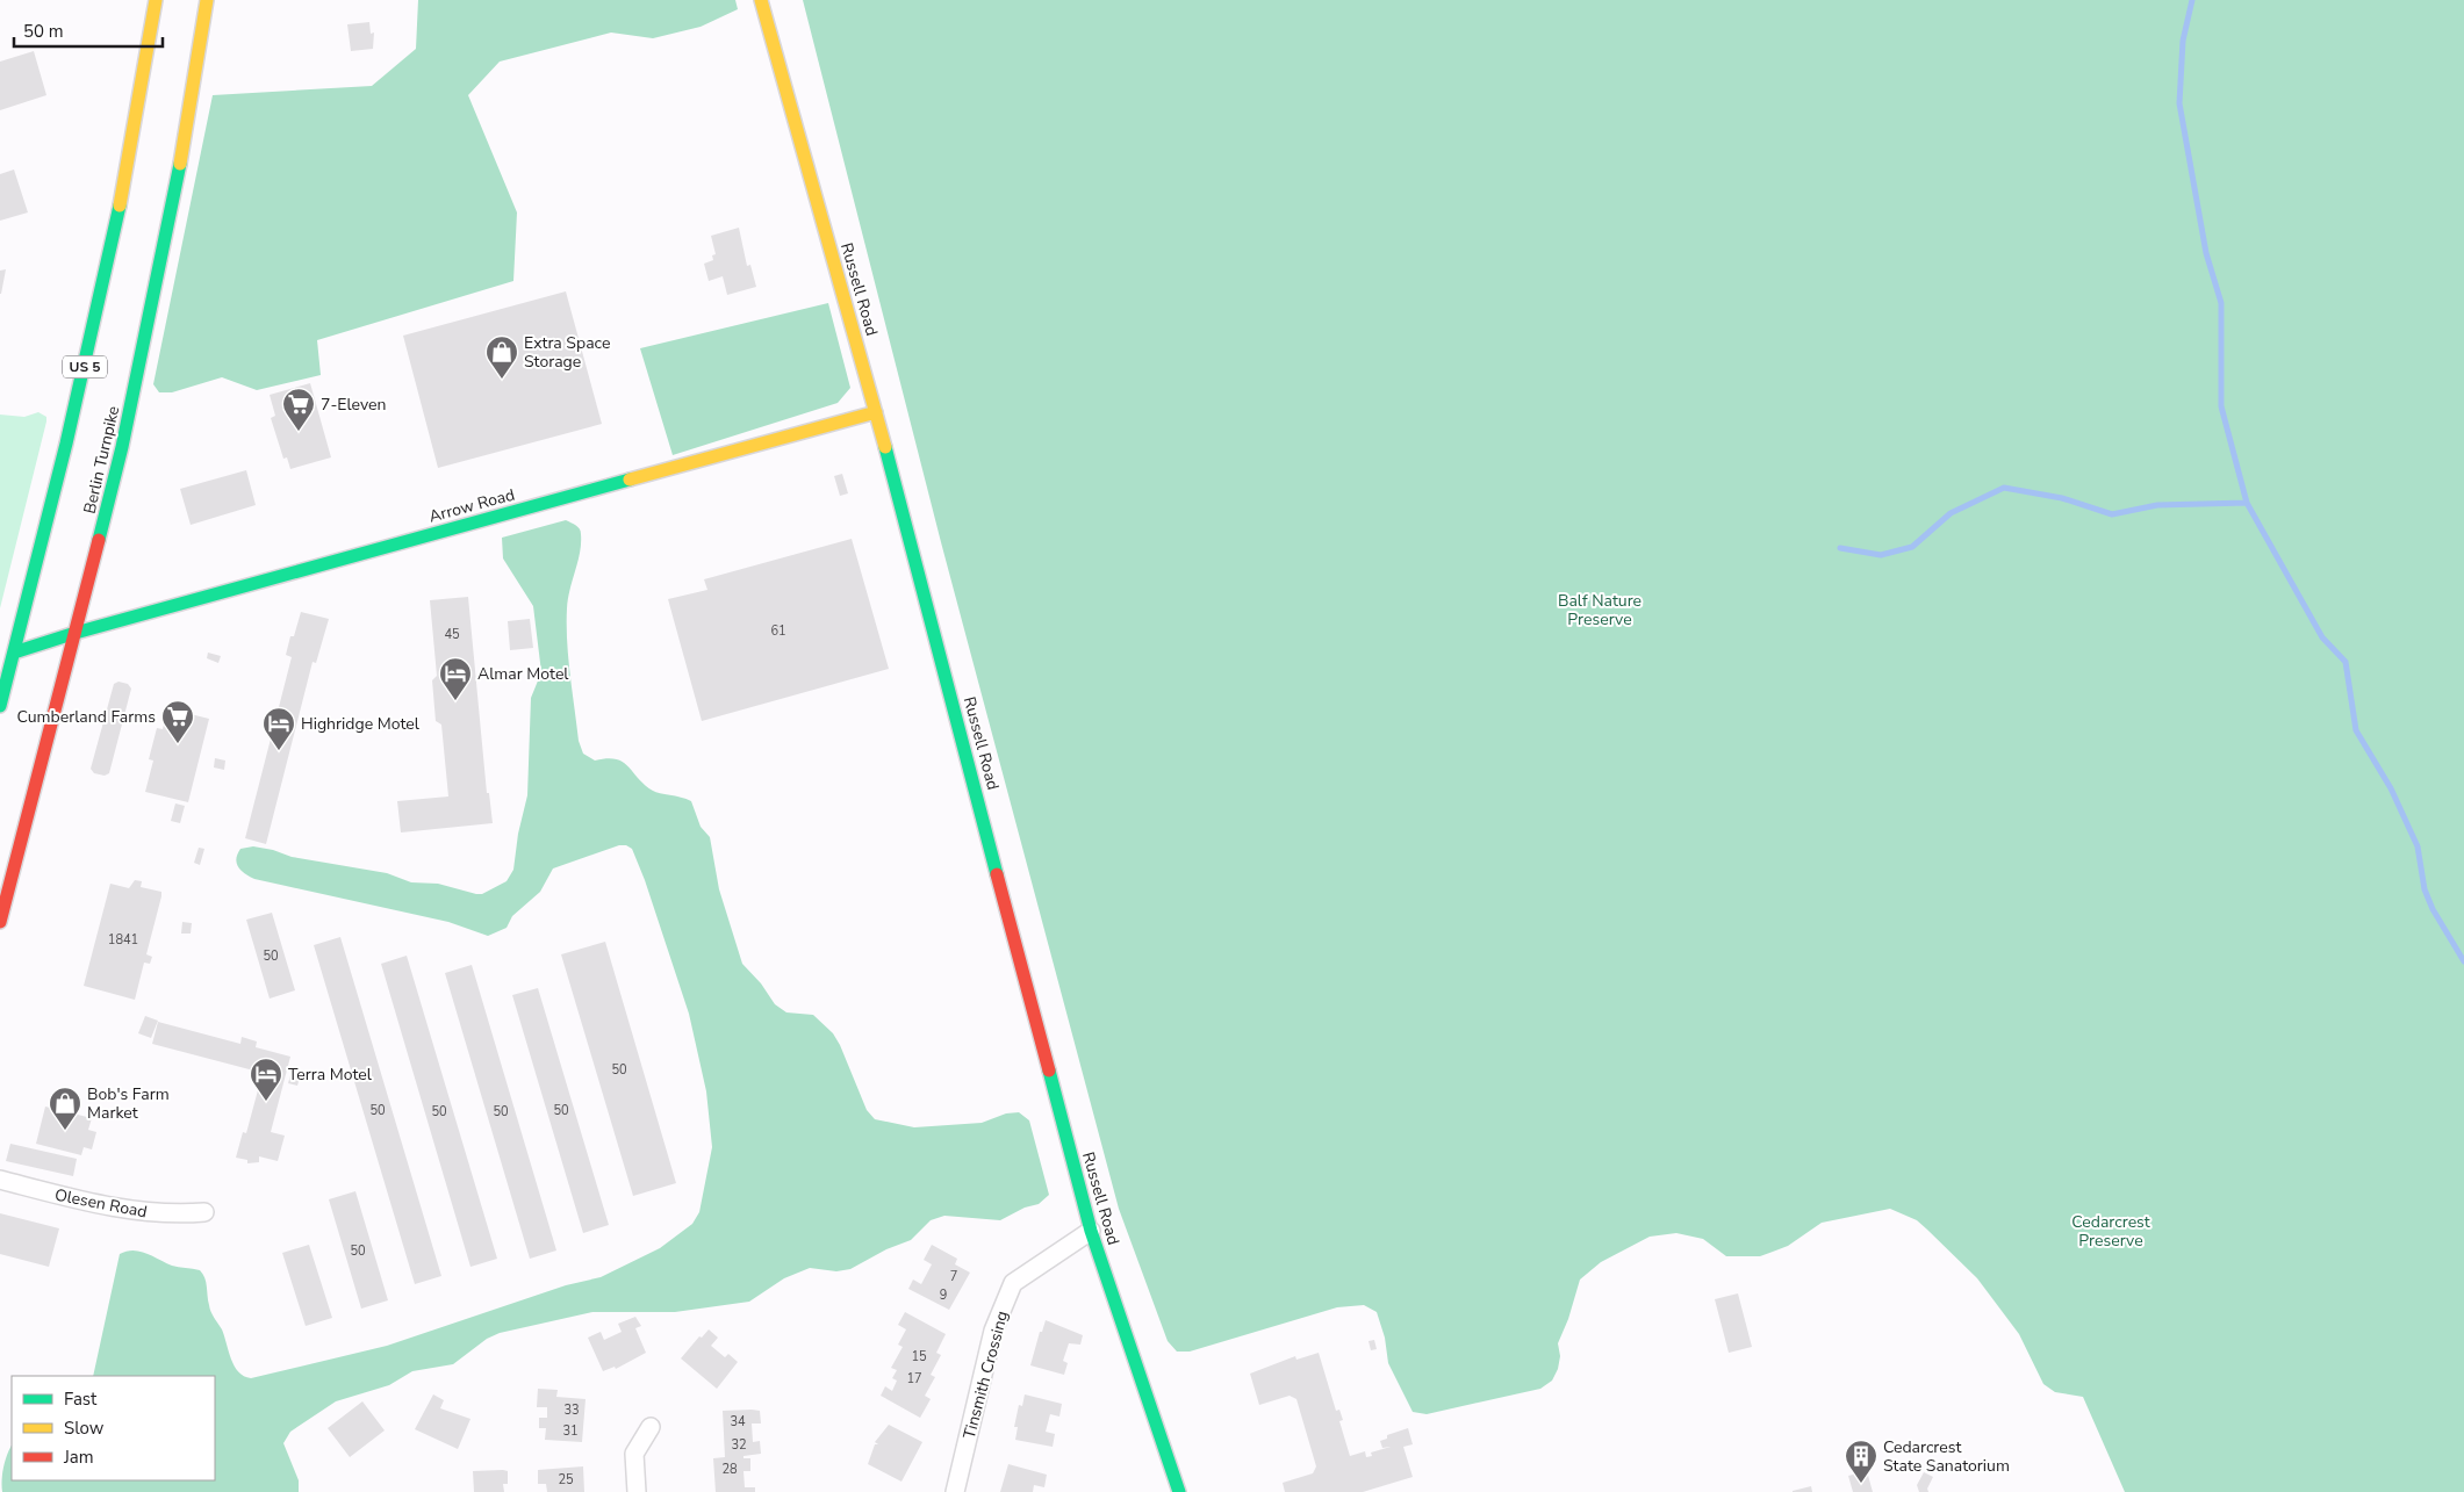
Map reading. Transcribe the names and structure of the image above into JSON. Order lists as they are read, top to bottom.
{
  "streets": {
    "main road": [
      "Russell Road",
      "US 5",
      "Berlin Turnpike",
      "Arrow Road"
    ],
    "street": ["Olesen Road", "Tinsmith Crossing"]
  },
  "crossings": [
    ["Russell Road", "Arrow Road"],
    ["Russell Road", "Tinsmith Crossing"],
    ["US 5", "Arrow Road"],
    ["Berlin Turnpike", "Arrow Road"]
  ],
  "parks": ["Balf Nature Preserve", "Cedarcrest Preserve"],
  "places": {
    "shop": ["Extra Space Storage", "Bob's Farm Market"],
    "supermarket": ["7-Eleven", "Cumberland Farms"],
    "hotel": ["Almar Motel", "Highridge Motel", "Terra Motel"],
    "building": ["Cedarcrest State Sanatorium"]
  },
  "house_numbers": [
    "61",
    "45",
    "1841",
    "50",
    "50",
    "50",
    "50",
    "50",
    "50",
    "50",
    "7",
    "9",
    "15",
    "17",
    "33",
    "34",
    "31",
    "32",
    "28",
    "25"
  ],
  "legend": ["Fast", "Slow", "Jam"],
  "scale_bar": "50 m"
}
